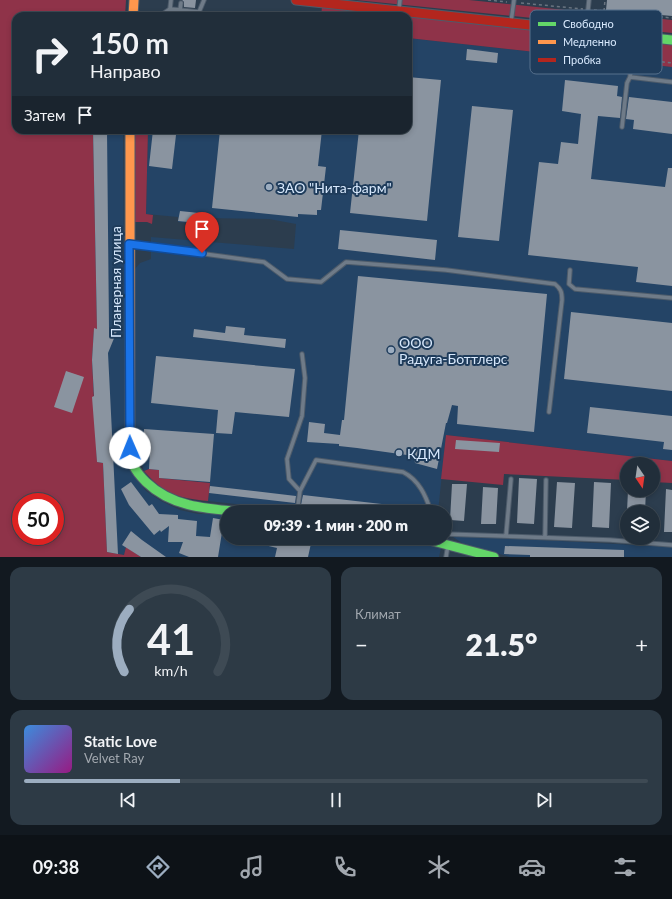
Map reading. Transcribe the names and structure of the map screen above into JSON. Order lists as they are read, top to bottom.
{
  "streets": {
    "main road": ["Планерная улица"]
  },
  "places": ["ЗАО \"Нита-фарм\"", "ООО Радуга-Боттлерс", "КДМ"],
  "legend": ["Свободно", "Медленно", "Пробка"],
  "north": "bottom",
  "page": {
    "turn": ["150 m", "Направо"],
    "then": "Затем",
    "limit": "50",
    "trip": "09:39 · 1 мин · 200 m",
    "tile": "Климат",
    "heat": ["−", "21.5°", "+"],
    "song": ["Static Love", "Velvet Ray"],
    "tabs": "09:38",
    "gauge": ["41", "km/h"]
  }
}
